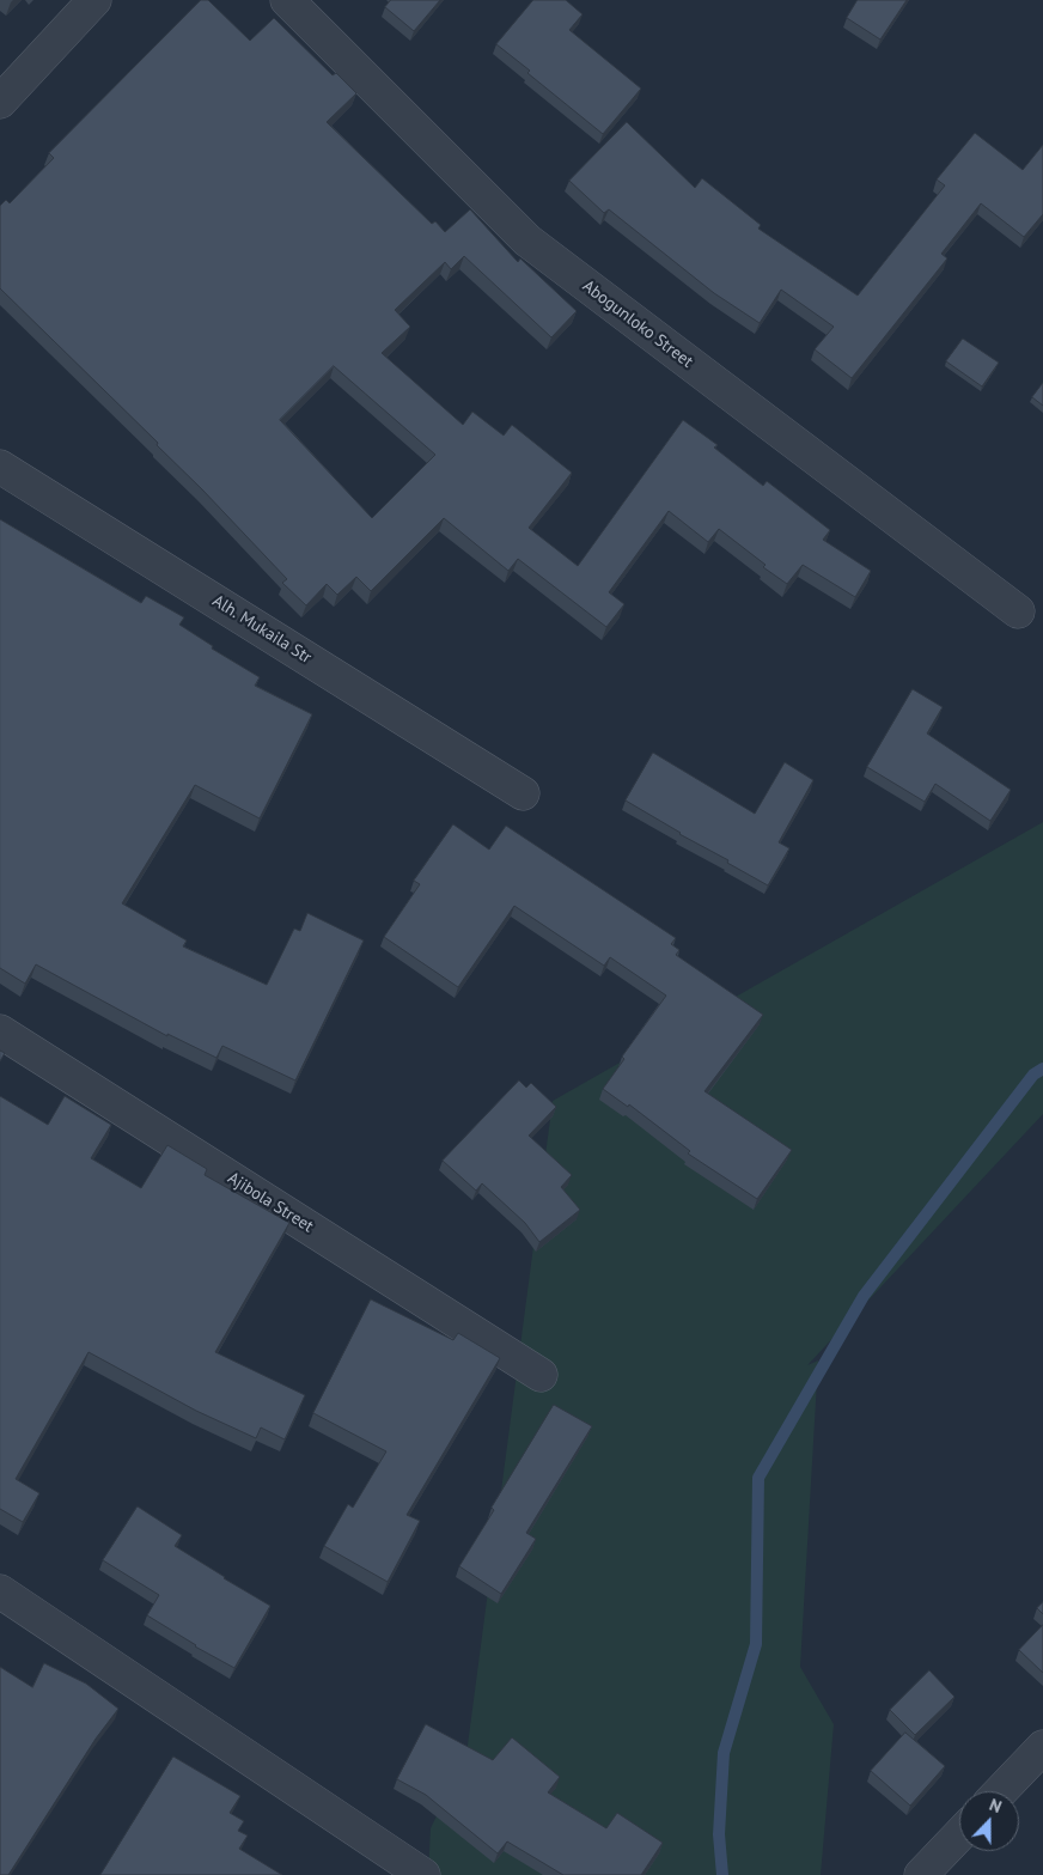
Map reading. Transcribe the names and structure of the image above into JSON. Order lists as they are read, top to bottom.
{
  "streets": {
    "street": ["Abogunloko Street", "Alh. Mukaila Str", "Ajibola Street"]
  },
  "north": "top"
}
